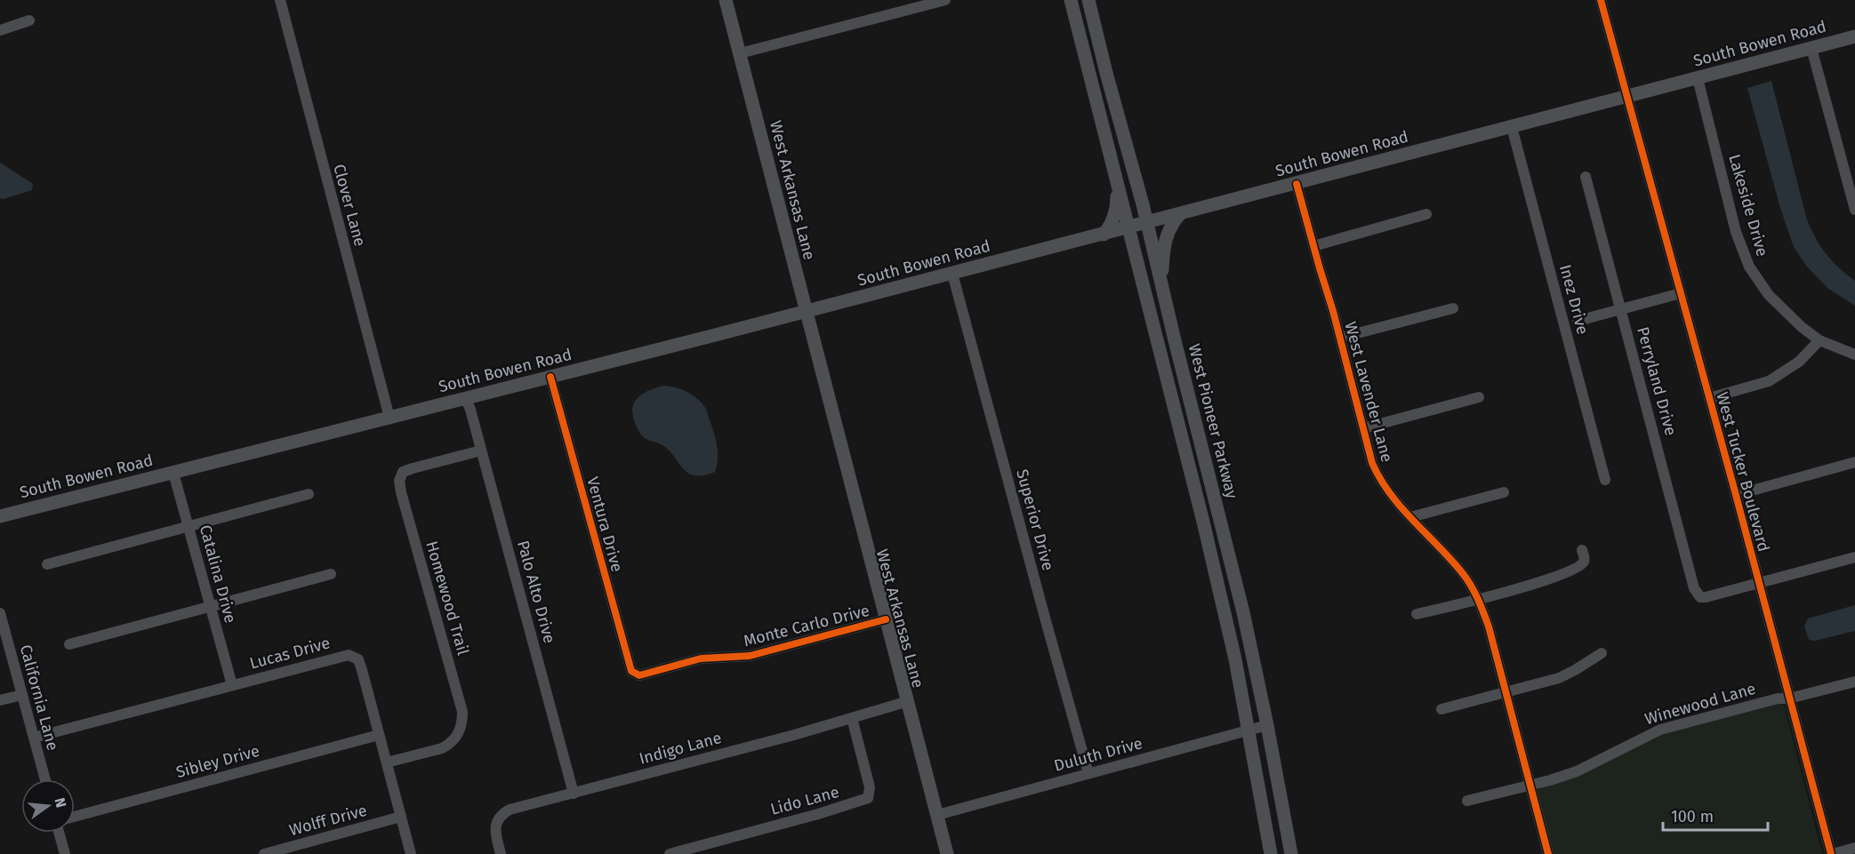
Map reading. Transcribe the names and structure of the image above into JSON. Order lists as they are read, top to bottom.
{
  "streets": {
    "main road": ["South Bowen Road", "West Arkansas Lane", "West Pioneer Parkway"],
    "street": [
      "Clover Lane",
      "Lakeside Drive",
      "Inez Drive",
      "Perryland Drive",
      "West Lavender Lane",
      "West Tucker Boulevard",
      "Superior Drive",
      "Ventura Drive",
      "Catalina Drive",
      "Palo Alto Drive",
      "Homewood Trail",
      "Monte Carlo Drive",
      "Lucas Drive",
      "California Lane",
      "Winewood Lane",
      "Indigo Lane",
      "Duluth Drive",
      "Sibley Drive",
      "Lido Lane",
      "Wolff Drive"
    ]
  },
  "crossings": [
    ["South Bowen Road", "West Arkansas Lane"],
    ["South Bowen Road", "Clover Lane"],
    ["South Bowen Road", "Lakeside Drive"],
    ["South Bowen Road", "Inez Drive"],
    ["South Bowen Road", "West Lavender Lane"],
    ["South Bowen Road", "West Pioneer Parkway"],
    ["South Bowen Road", "West Tucker Boulevard"],
    ["South Bowen Road", "Superior Drive"],
    ["South Bowen Road", "Ventura Drive"],
    ["South Bowen Road", "Catalina Drive"],
    ["South Bowen Road", "Palo Alto Drive"],
    ["West Arkansas Lane", "Monte Carlo Drive"],
    ["West Arkansas Lane", "Indigo Lane"],
    ["West Arkansas Lane", "Duluth Drive"],
    ["Perryland Drive", "West Tucker Boulevard"],
    ["West Lavender Lane", "Winewood Lane"],
    ["West Pioneer Parkway", "Duluth Drive"],
    ["West Tucker Boulevard", "Winewood Lane"],
    ["Superior Drive", "Duluth Drive"],
    ["Ventura Drive", "Monte Carlo Drive"],
    ["Catalina Drive", "Lucas Drive"],
    ["Palo Alto Drive", "Homewood Trail"],
    ["Palo Alto Drive", "Indigo Lane"],
    ["Homewood Trail", "Lucas Drive"],
    ["Lucas Drive", "California Lane"],
    ["Lucas Drive", "Sibley Drive"],
    ["Lucas Drive", "Wolff Drive"],
    ["Indigo Lane", "Lido Lane"]
  ],
  "scale_bar": "100 m",
  "north": "right"
}
